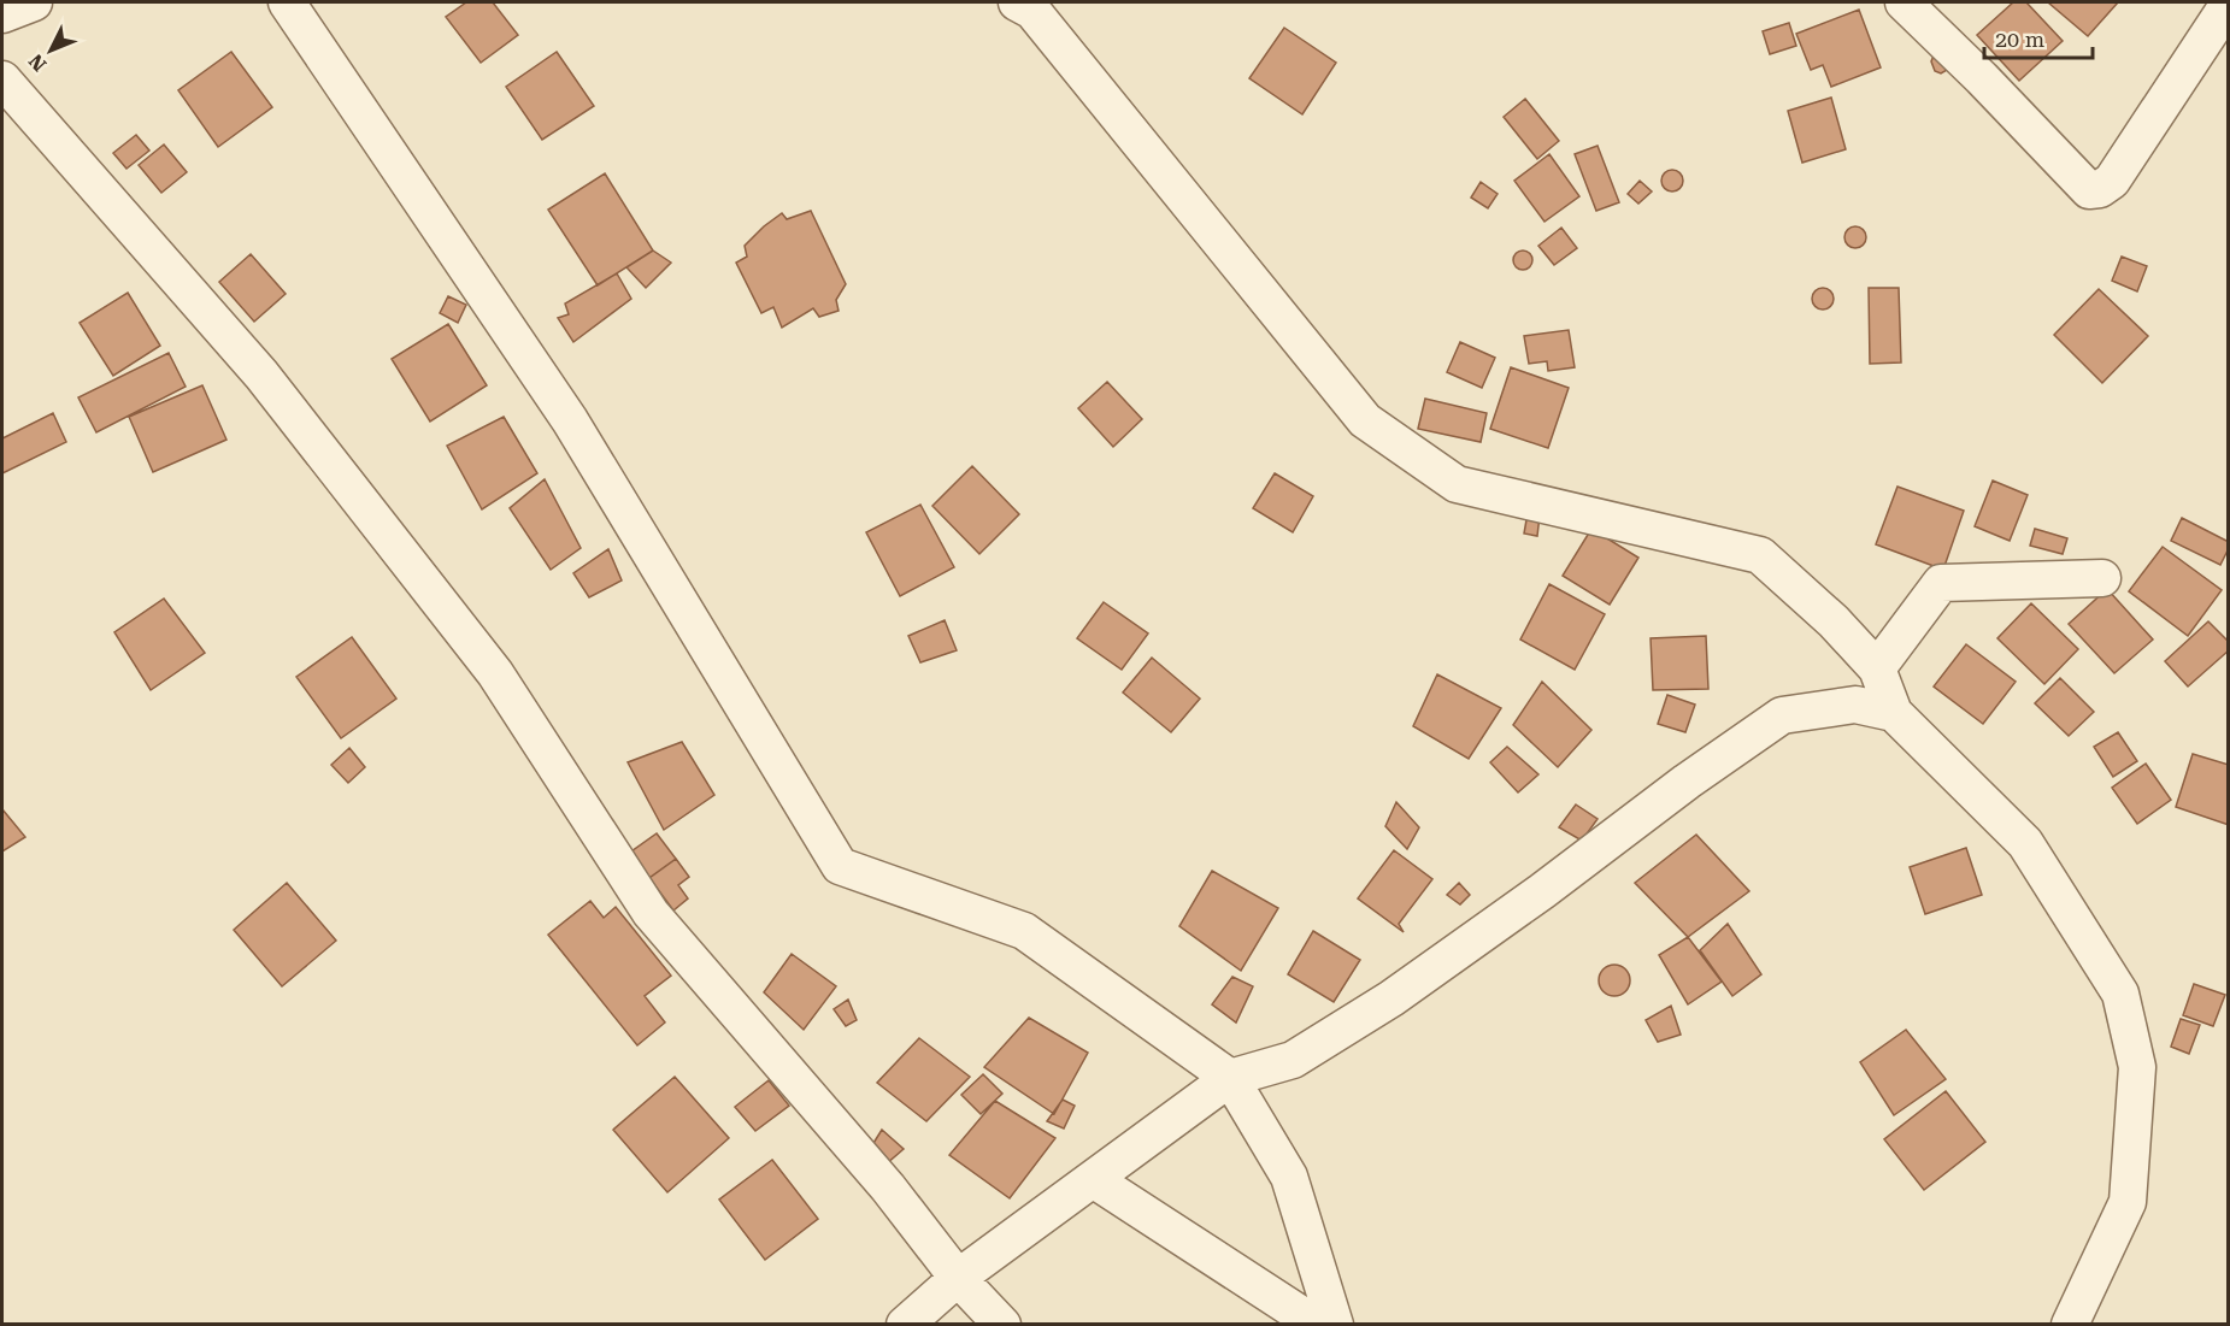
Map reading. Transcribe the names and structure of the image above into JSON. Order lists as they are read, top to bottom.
{
  "scale_bar": "20 m",
  "north": "bottom left"
}
